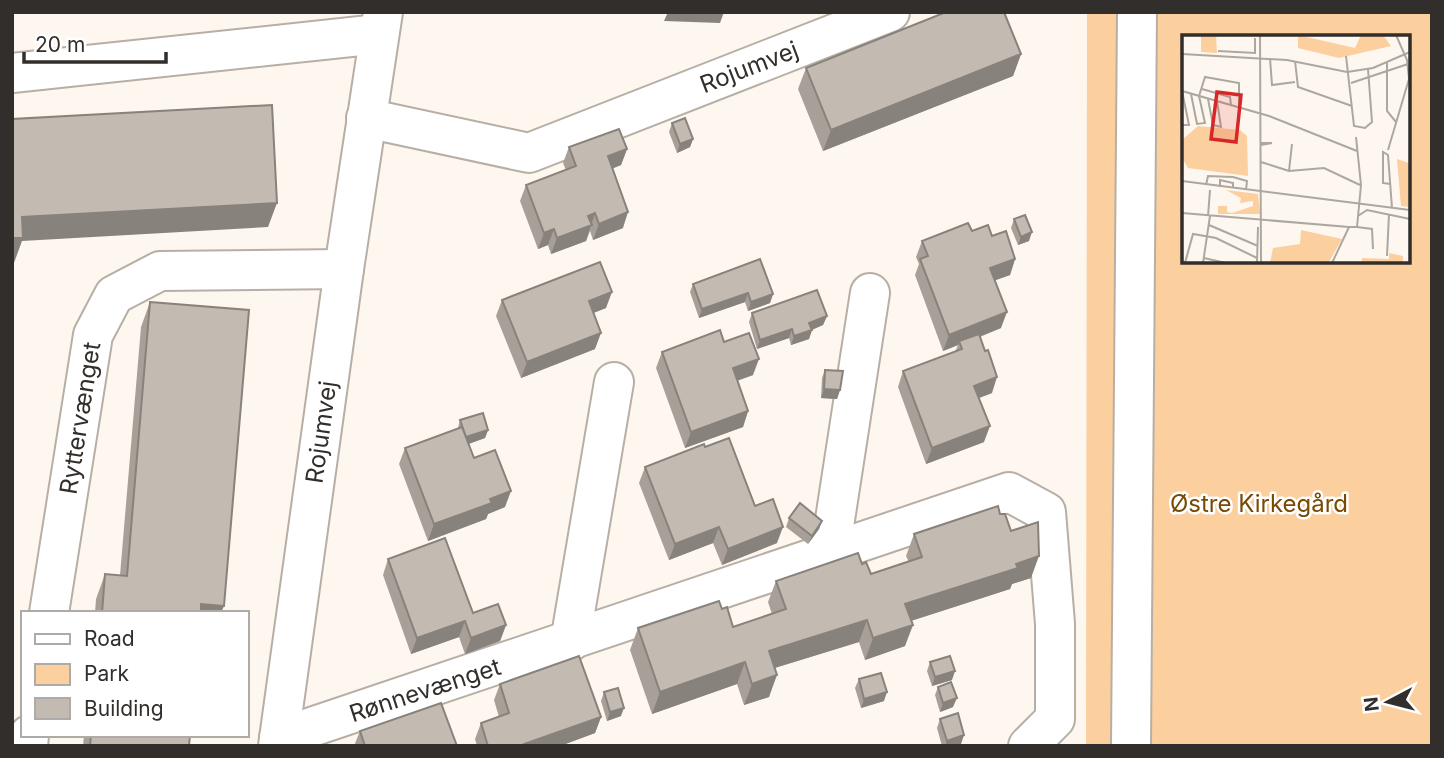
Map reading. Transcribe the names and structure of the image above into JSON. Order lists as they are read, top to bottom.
{
  "streets": {
    "street": ["Rojumvej", "Ryttervænget", "Rønnevænget"]
  },
  "crossings": [
    ["Rojumvej", "Ryttervænget"],
    ["Rojumvej", "Rønnevænget"]
  ],
  "parks": ["Østre Kirkegård"],
  "legend": ["Road", "Park", "Building"],
  "scale_bar": "20 m",
  "north": "left"
}
